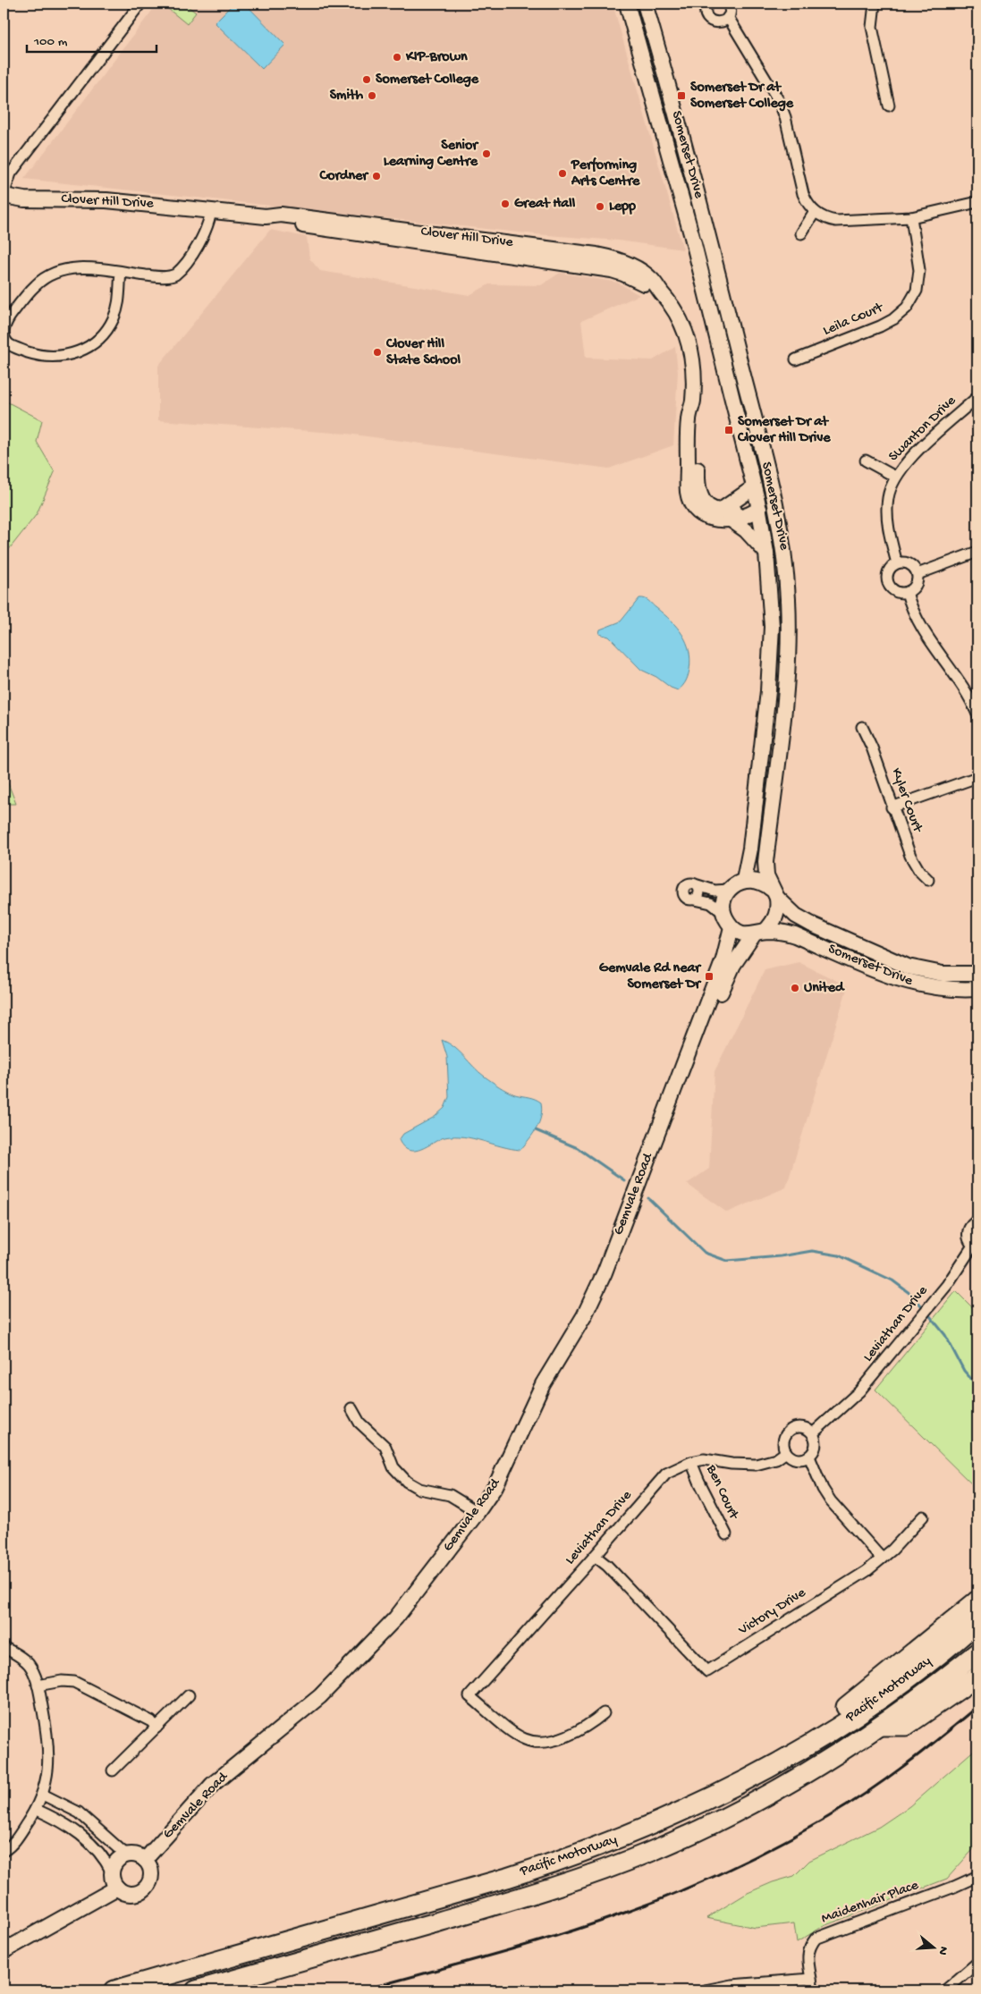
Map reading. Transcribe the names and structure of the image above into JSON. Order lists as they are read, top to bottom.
{
  "streets": {
    "highway": ["Pacific Motorway"],
    "main road": ["Somerset Drive", "Clover Hill Drive", "Gemvale Road"],
    "street": [
      "Leila Court",
      "Swanton Drive",
      "Kyler Court",
      "Leviathan Drive",
      "Ben Court",
      "Victory Drive",
      "Maidenhair Place"
    ]
  },
  "crossings": [
    ["Somerset Drive", "Clover Hill Drive"],
    ["Somerset Drive", "Gemvale Road"],
    ["Leviathan Drive", "Ben Court"],
    ["Leviathan Drive", "Victory Drive"]
  ],
  "places": {
    "other": [
      "KIP-Brown",
      "Somerset College",
      "Smith",
      "Senior Learning Centre",
      "Performing Arts Centre",
      "Cordner",
      "Great Hall",
      "Lepp",
      "Clover Hill State School",
      "United"
    ],
    "transit": ["Somerset Dr at Somerset College", "Somerset Dr at Clover Hill Drive", "Gemvale Rd near Somerset Dr"]
  },
  "scale_bar": "100 m",
  "north": "right"
}
